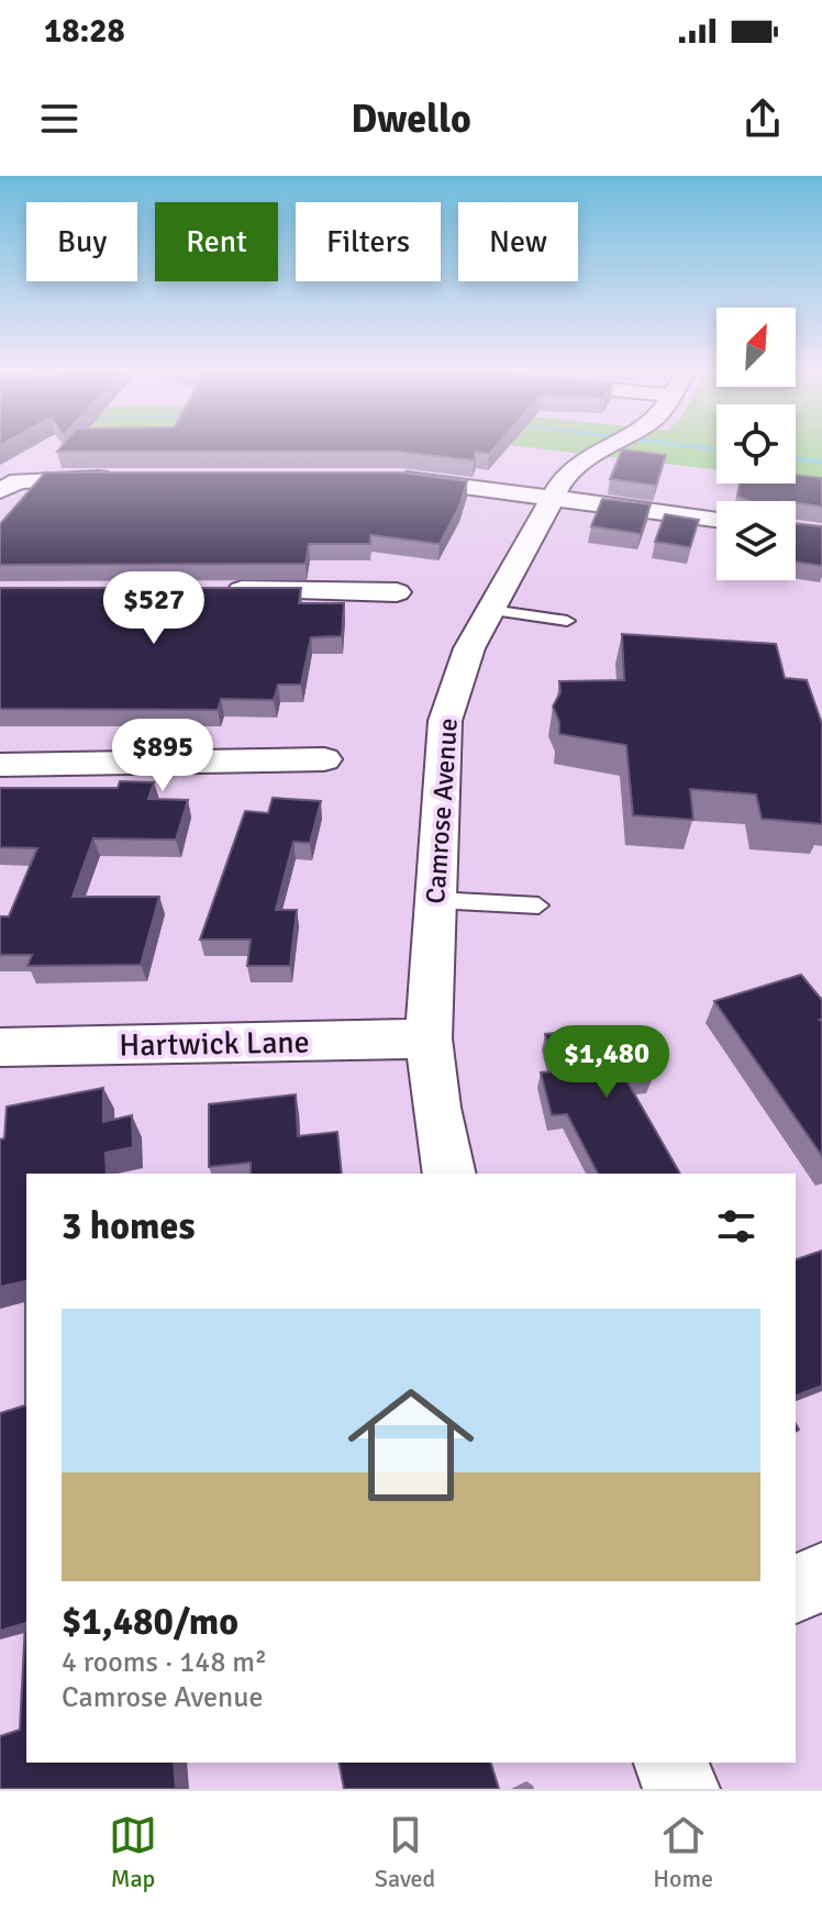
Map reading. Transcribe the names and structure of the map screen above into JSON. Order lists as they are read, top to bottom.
{
  "streets": {
    "street": ["Camrose Avenue", "Hartwick Lane"]
  },
  "crossings": [
    ["Camrose Avenue", "Hartwick Lane"]
  ],
  "north": "top right",
  "page": {
    "status": "18:28",
    "header": "Dwello",
    "chip": [
      "Buy",
      "Rent",
      "Filters",
      "New"
    ],
    "price": ["$527", "$895", "$1,480"],
    "heading": "3 homes",
    "list": [
      {
        "name": "$1,480/mo",
        "note": "4 rooms · 148 m² · Camrose Avenue"
      }
    ],
    "tabs": ["Map", "Saved", "Home"]
  }
}
